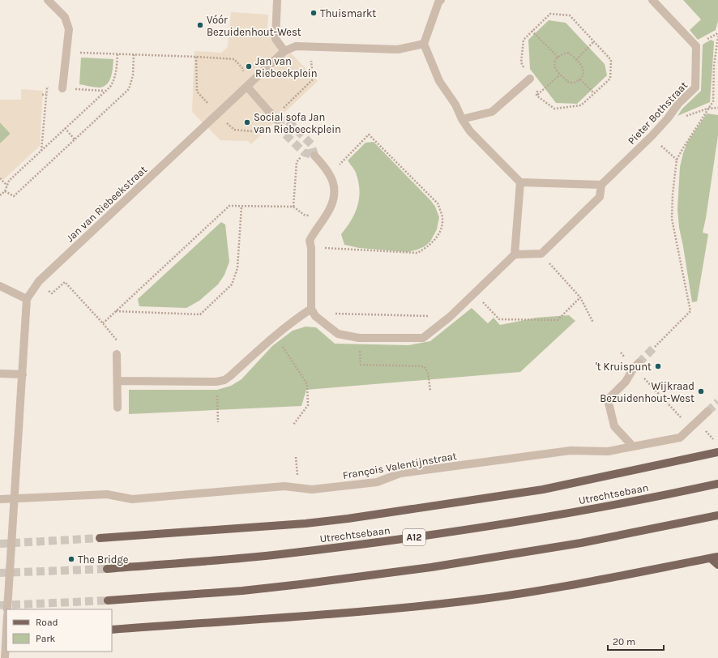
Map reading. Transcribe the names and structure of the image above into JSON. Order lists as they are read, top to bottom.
{
  "streets": {
    "main road": ["Utrechtsebaan", "A12"],
    "street": ["Pieter Bothstraat", "Jan van Riebeekstraat", "François Valentijnstraat"]
  },
  "places": [
    "Thuismarkt",
    "Vóór Bezuidenhout-West",
    "Jan van Riebeekplein",
    "Social sofa Jan van Riebeeckplein",
    "'t Kruispunt",
    "Wijkraad Bezuidenhout-West",
    "The Bridge"
  ],
  "legend": ["Road", "Park"],
  "scale_bar": "20 m"
}
